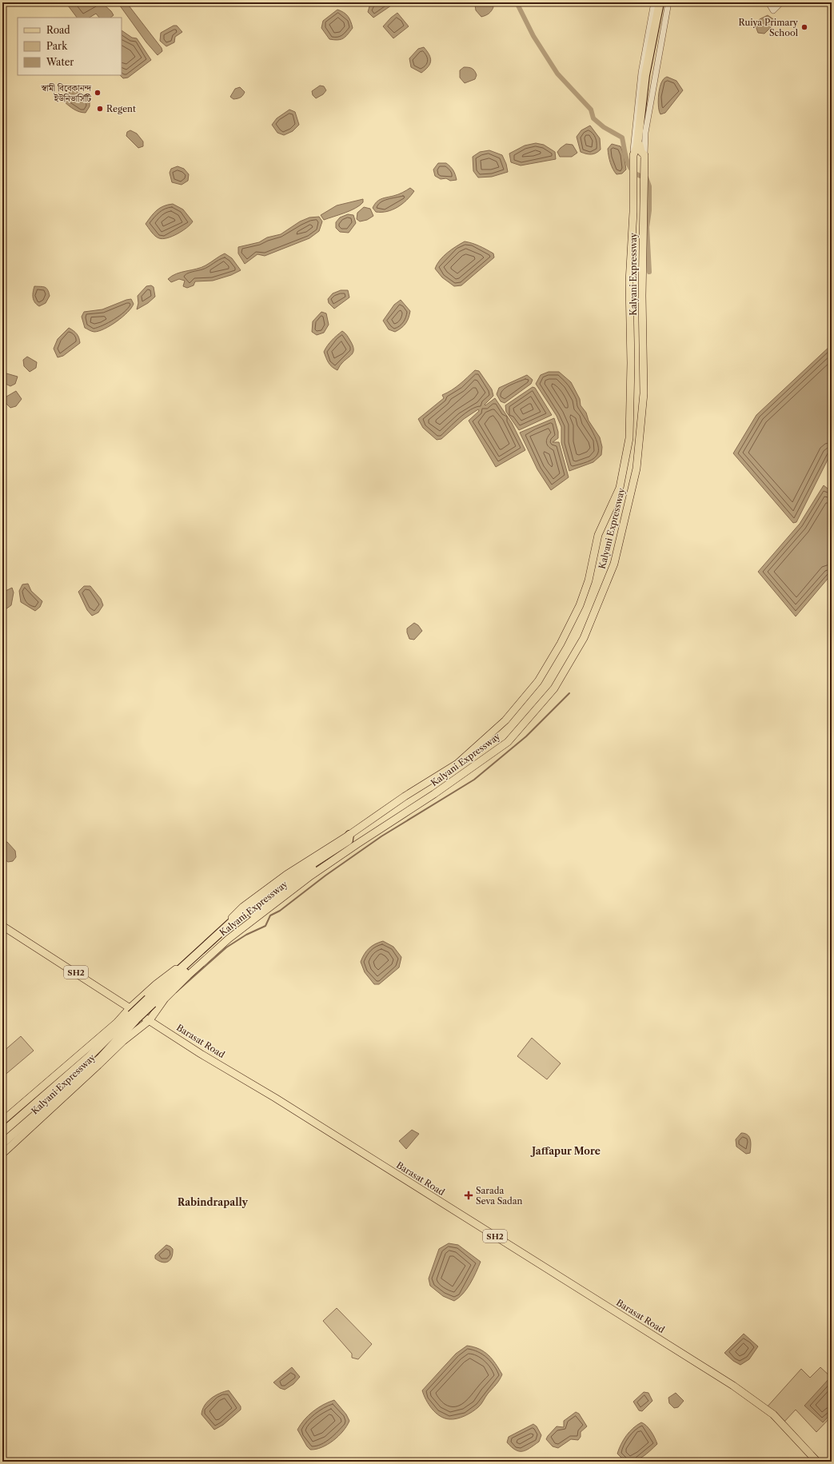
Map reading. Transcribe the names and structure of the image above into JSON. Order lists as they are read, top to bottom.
{
  "streets": {
    "main road": ["Kalyani Expressway", "SH2", "Barasat Road"]
  },
  "crossings": [
    ["Kalyani Expressway", "Barasat Road"]
  ],
  "districts": ["Jaffapur More", "Rabindrapally"],
  "places": {
    "other": ["Ruiya Primary School", "স্বামী বিবেকানন্দ ইউনিভার্সিটি", "Regent"],
    "health": ["Sarada Seva Sadan"]
  },
  "legend": ["Road", "Park", "Water"]
}
